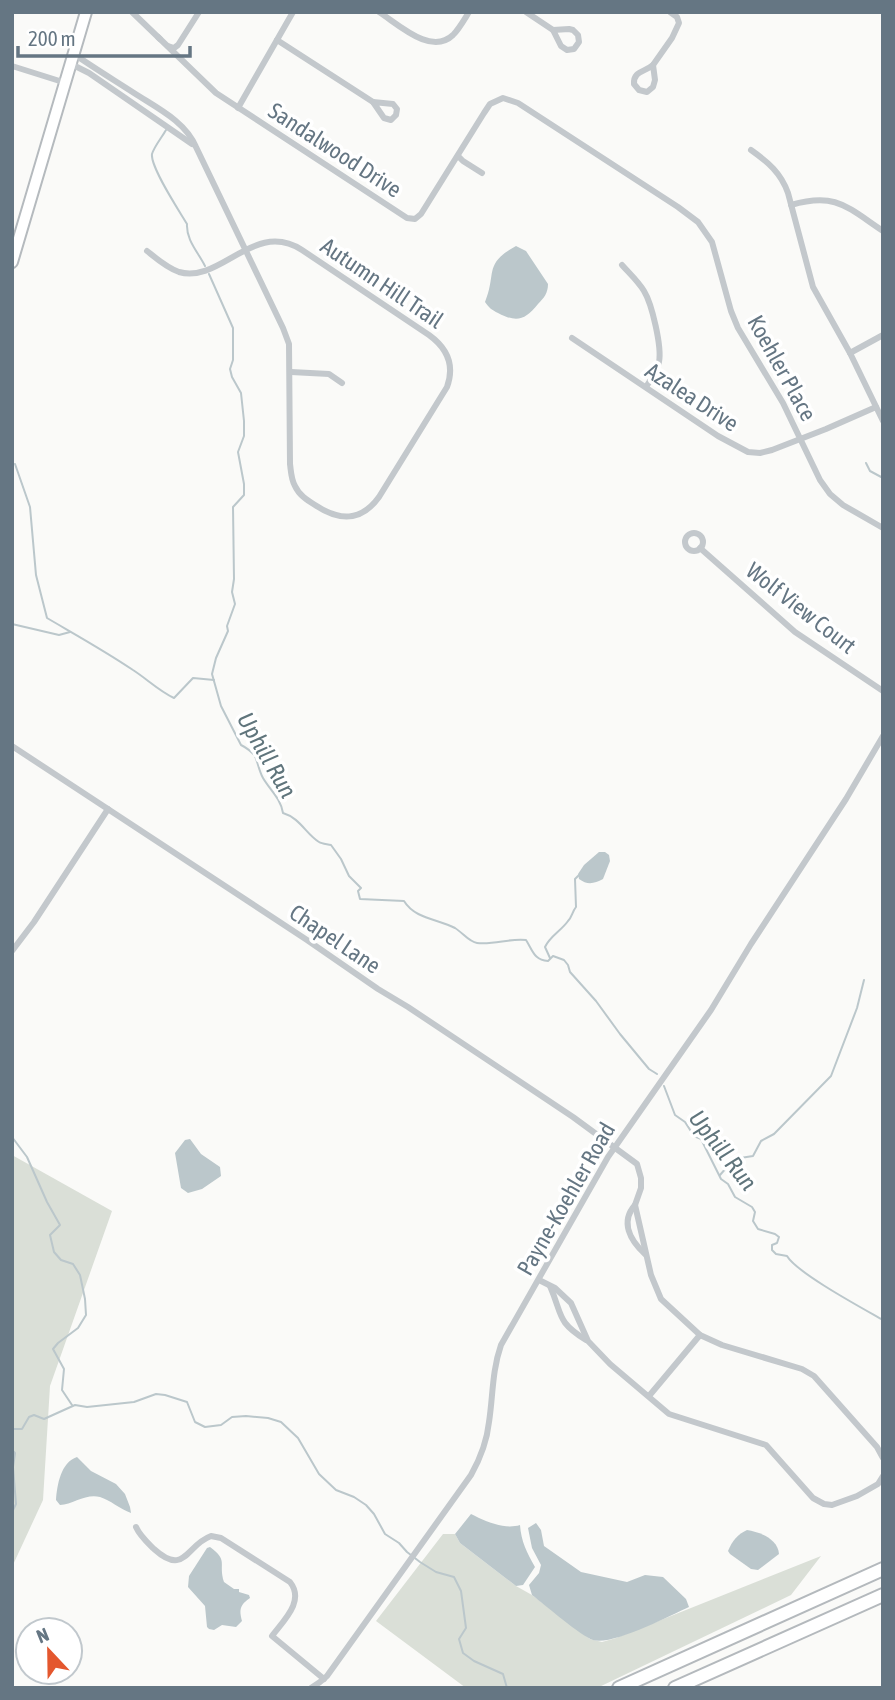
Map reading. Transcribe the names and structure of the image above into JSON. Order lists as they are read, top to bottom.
{
  "streets": {
    "street": [
      "Sandalwood Drive",
      "Autumn Hill Trail",
      "Koehler Place",
      "Azalea Drive",
      "Wolf View Court",
      "Chapel Lane",
      "Payne-Koehler Road"
    ]
  },
  "crossings": [
    ["Sandalwood Drive", "Koehler Place"],
    ["Koehler Place", "Azalea Drive"],
    ["Chapel Lane", "Payne-Koehler Road"]
  ],
  "water": ["Uphill Run"],
  "scale_bar": "200 m",
  "north": "top"
}
